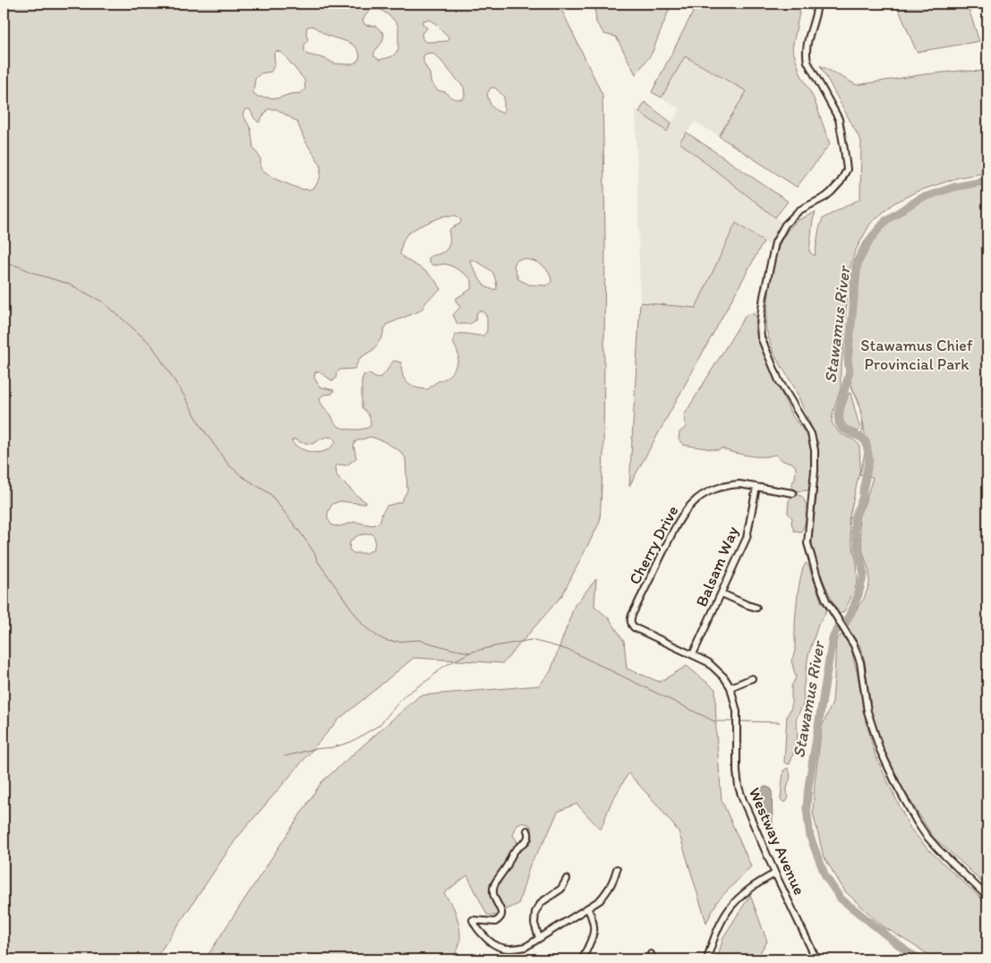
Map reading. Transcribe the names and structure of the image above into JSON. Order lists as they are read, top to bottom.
{
  "streets": {
    "street": ["Cherry Drive", "Balsam Way", "Westway Avenue"]
  },
  "crossings": [
    ["Cherry Drive", "Balsam Way"],
    ["Cherry Drive", "Westway Avenue"],
    ["Balsam Way", "Westway Avenue"]
  ],
  "water": ["Stawamus River"],
  "parks": ["Stawamus Chief Provincial Park"]
}
